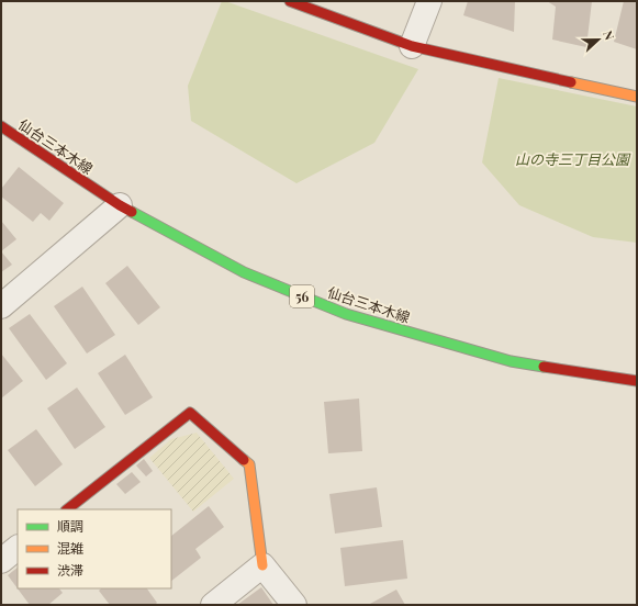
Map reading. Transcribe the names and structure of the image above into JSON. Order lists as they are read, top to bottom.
{
  "streets": {
    "street": ["仙台三本木線", "56"]
  },
  "parks": ["山の寺三丁目公園"],
  "legend": ["順調", "混雑", "渋滞"],
  "north": "right"
}
